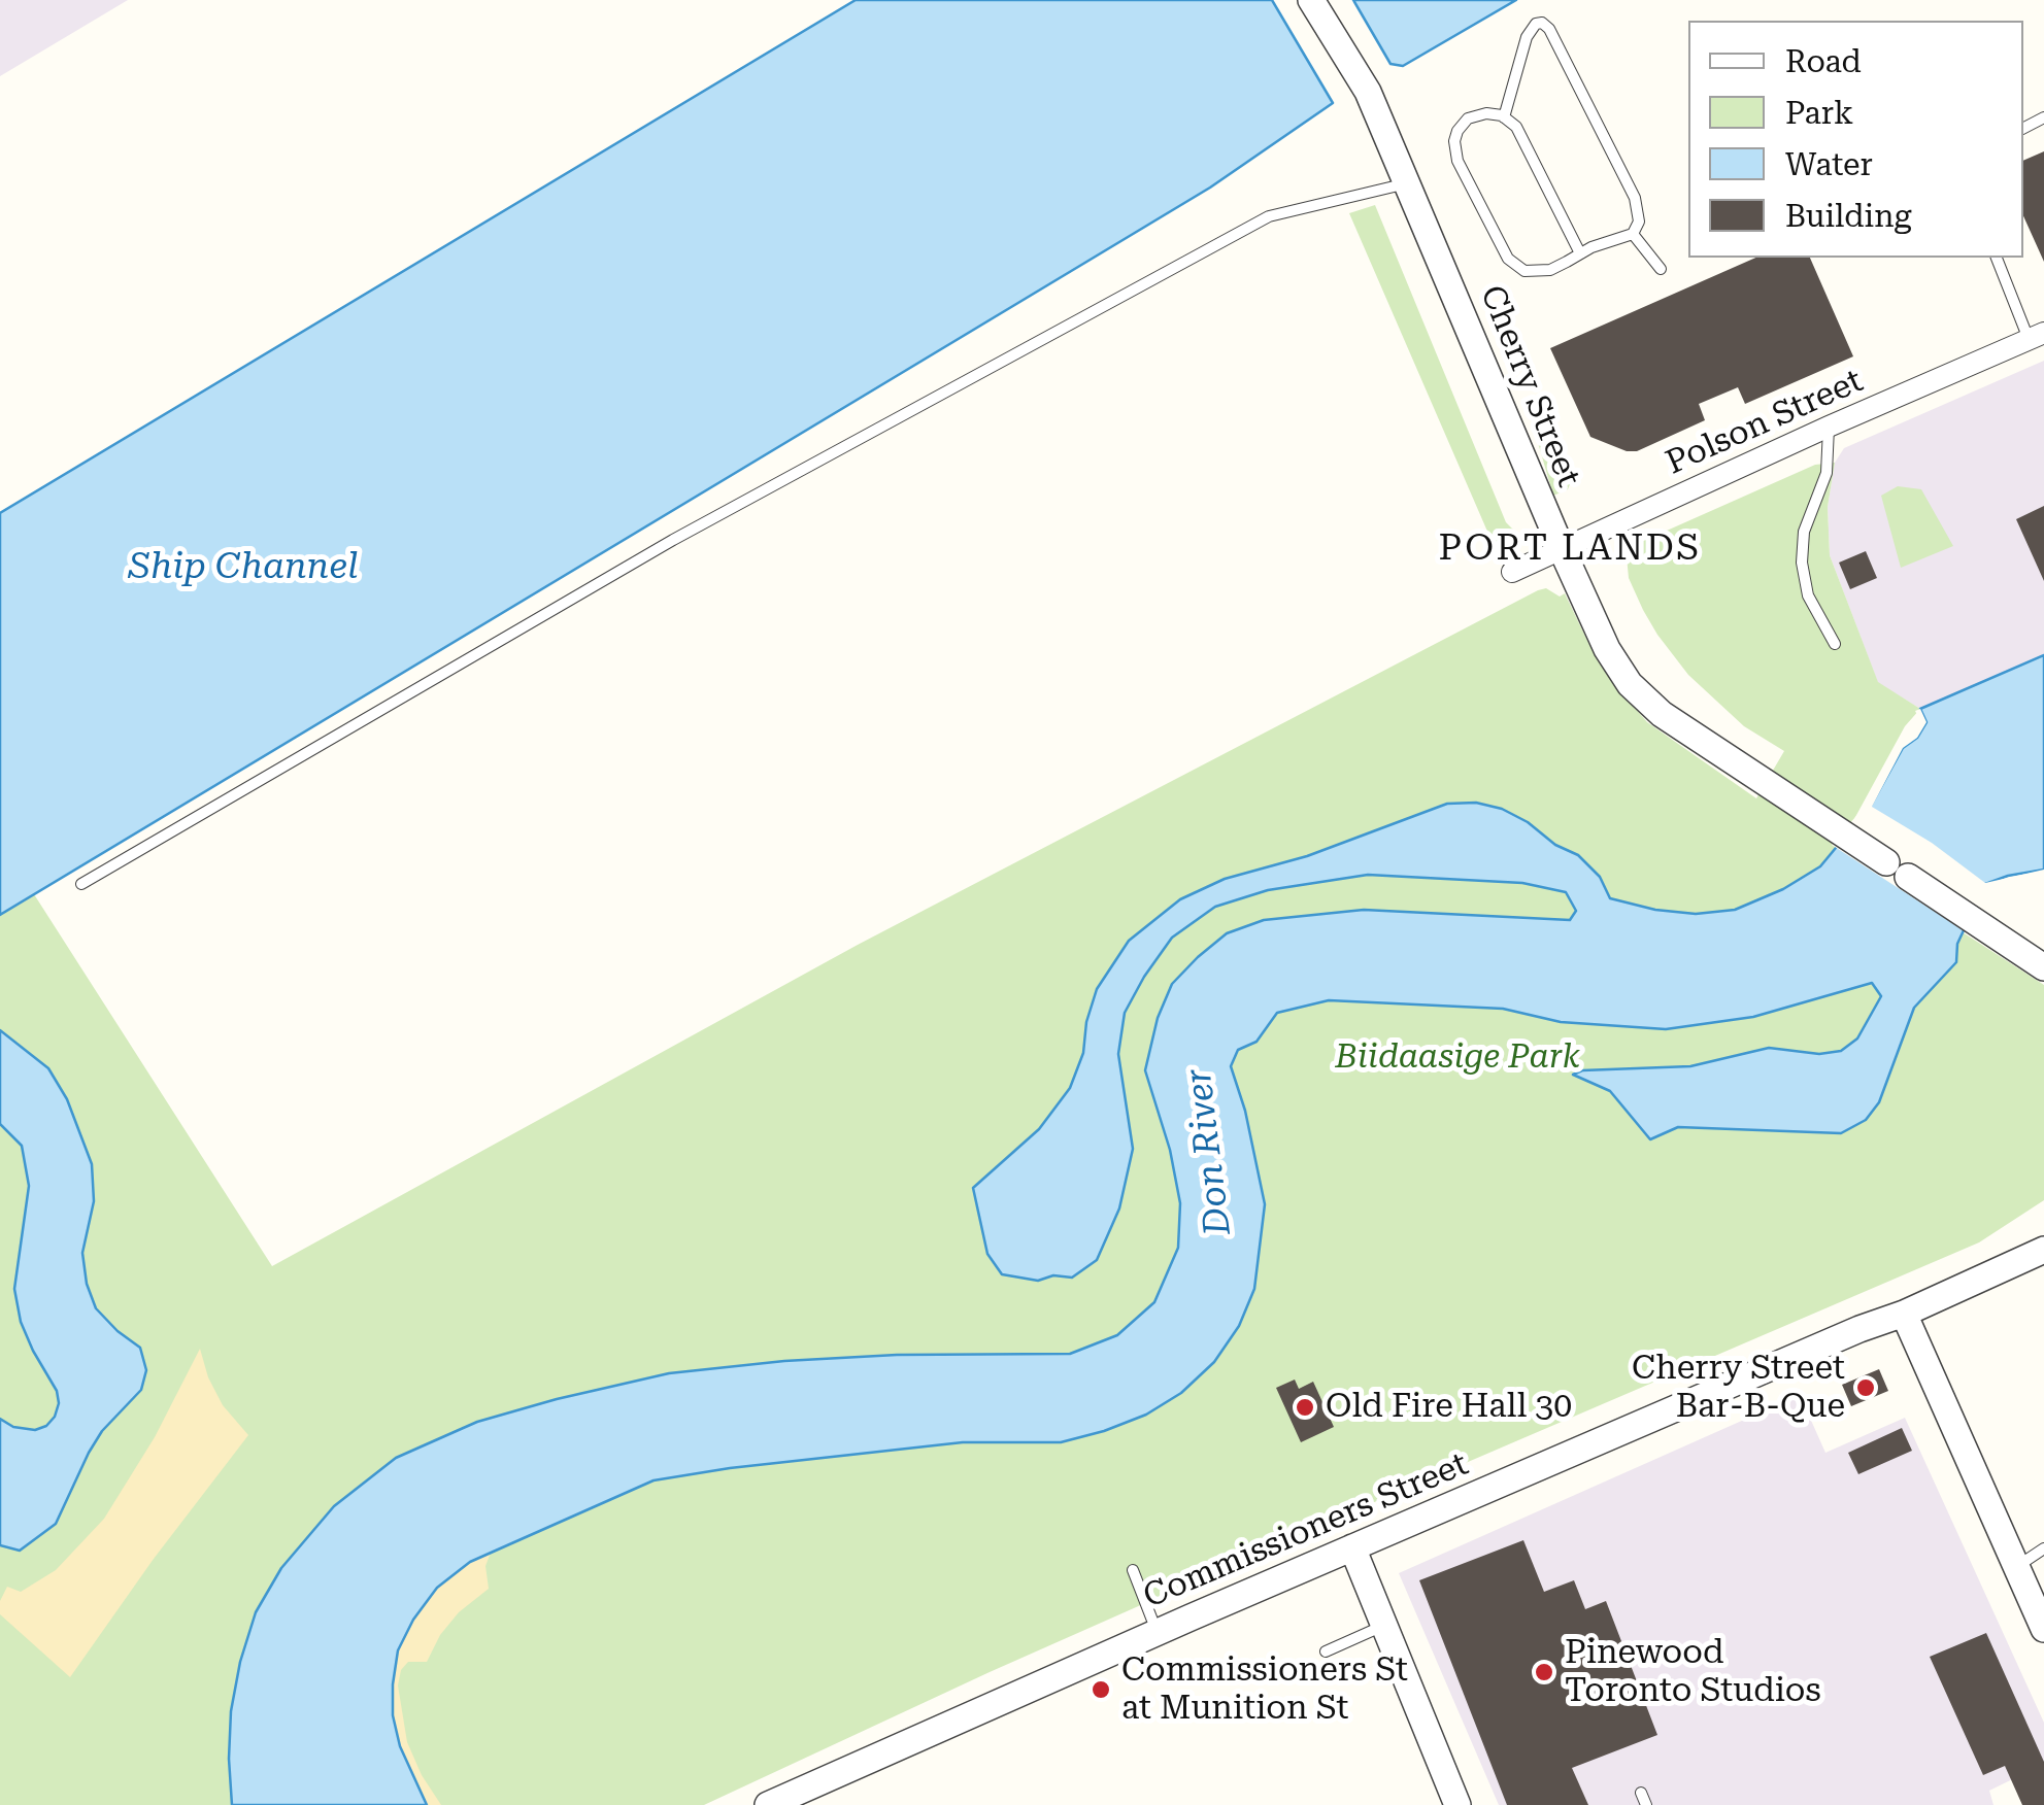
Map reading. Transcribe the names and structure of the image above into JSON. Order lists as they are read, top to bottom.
{
  "streets": {
    "street": ["Cherry Street", "Polson Street", "Commissioners Street"]
  },
  "crossings": [
    ["Cherry Street", "Polson Street"]
  ],
  "districts": ["PORT LANDS"],
  "water": ["Ship Channel", "Don River"],
  "parks": ["Biidaasige Park"],
  "places": [
    "Cherry Street Bar-B-Que",
    "Old Fire Hall 30",
    "Pinewood Toronto Studios",
    "Commissioners St at Munition St"
  ],
  "legend": [
    "Road",
    "Park",
    "Water",
    "Building"
  ]
}
